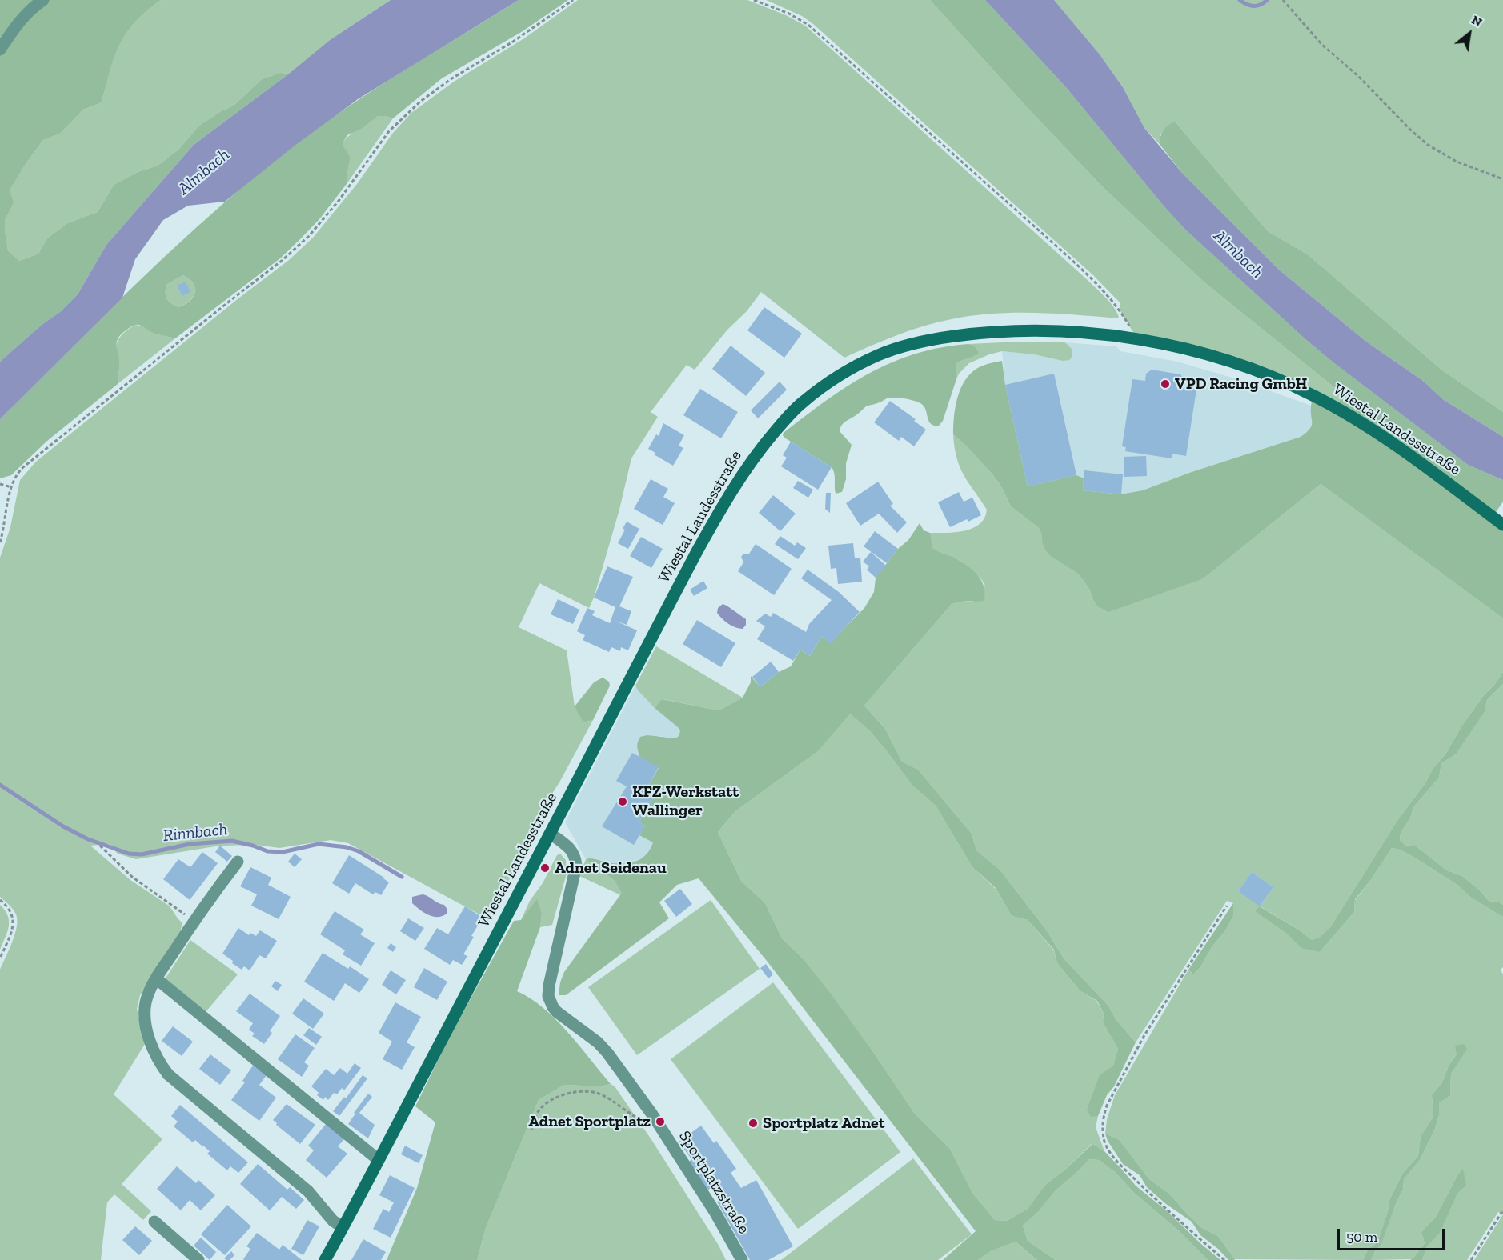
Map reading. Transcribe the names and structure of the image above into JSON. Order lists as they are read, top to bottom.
{
  "streets": {
    "main road": ["Wiestal Landesstraße"],
    "street": ["Sportplatzstraße"]
  },
  "crossings": [
    ["Wiestal Landesstraße", "Sportplatzstraße"]
  ],
  "water": ["Almbach", "Rinnbach"],
  "places": [
    "VPD Racing GmbH",
    "KFZ-Werkstatt Wallinger",
    "Adnet Seidenau",
    "Adnet Sportplatz",
    "Sportplatz Adnet"
  ],
  "scale_bar": "50 m",
  "north": "top right"
}
